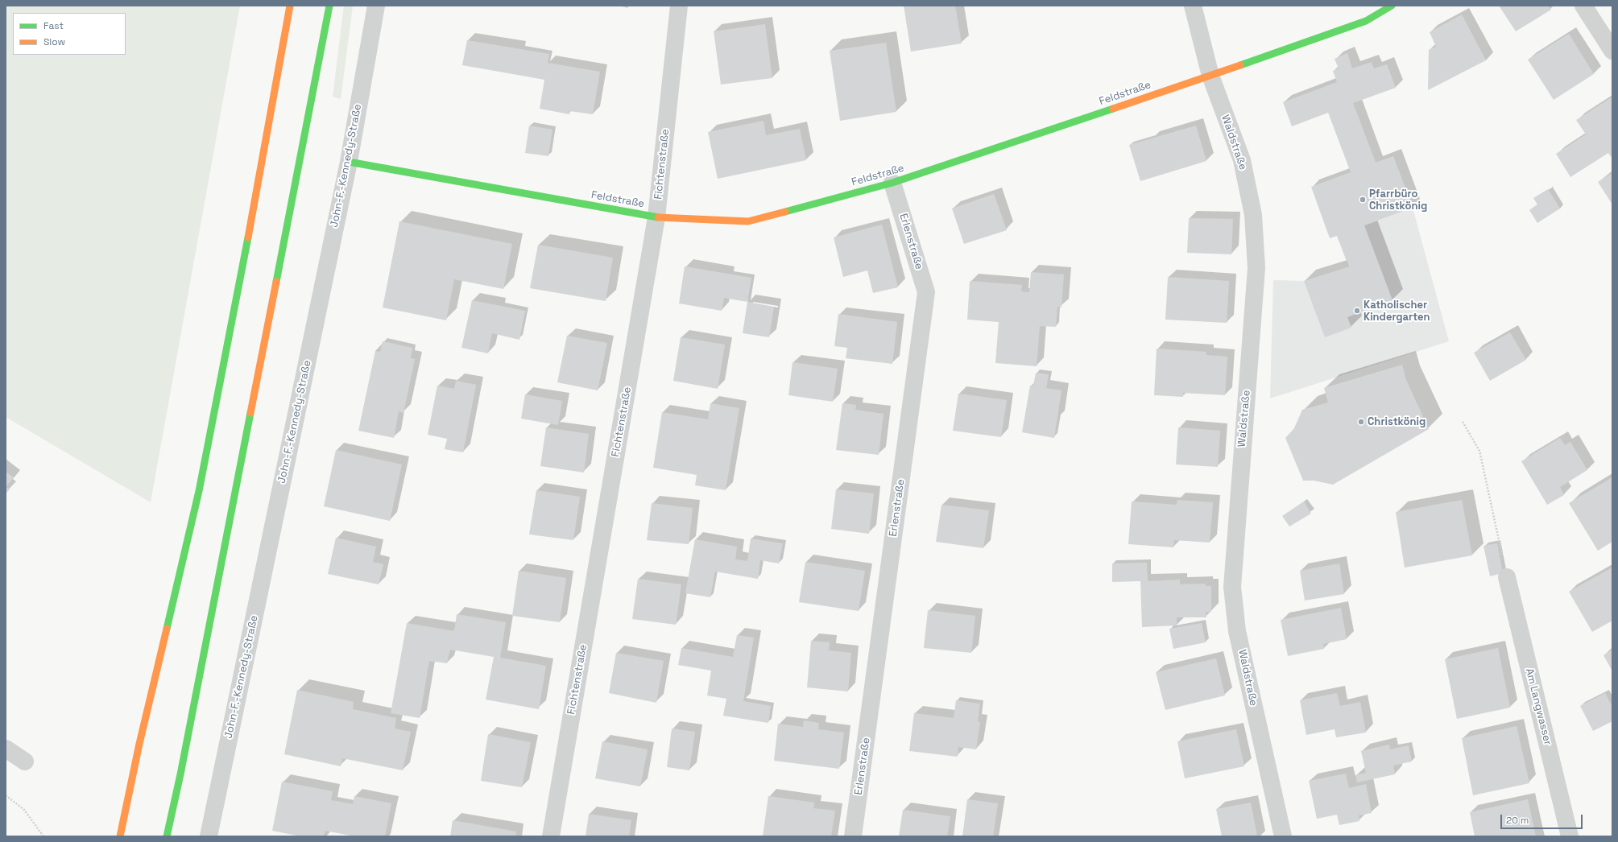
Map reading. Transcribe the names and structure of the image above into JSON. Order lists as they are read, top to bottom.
{
  "streets": {
    "main road": ["Feldstraße"],
    "street": [
      "Waldstraße",
      "Fichtenstraße",
      "John-F.-Kennedy-Straße",
      "Erlenstraße",
      "Am Langwasser"
    ]
  },
  "crossings": [
    ["Feldstraße", "Waldstraße"],
    ["Feldstraße", "Fichtenstraße"],
    ["Feldstraße", "John-F.-Kennedy-Straße"],
    ["Feldstraße", "Erlenstraße"]
  ],
  "places": ["Pfarrbüro Christkönig", "Katholischer Kindergarten", "Christkönig"],
  "legend": ["Fast", "Slow"],
  "scale_bar": "20 m"
}
